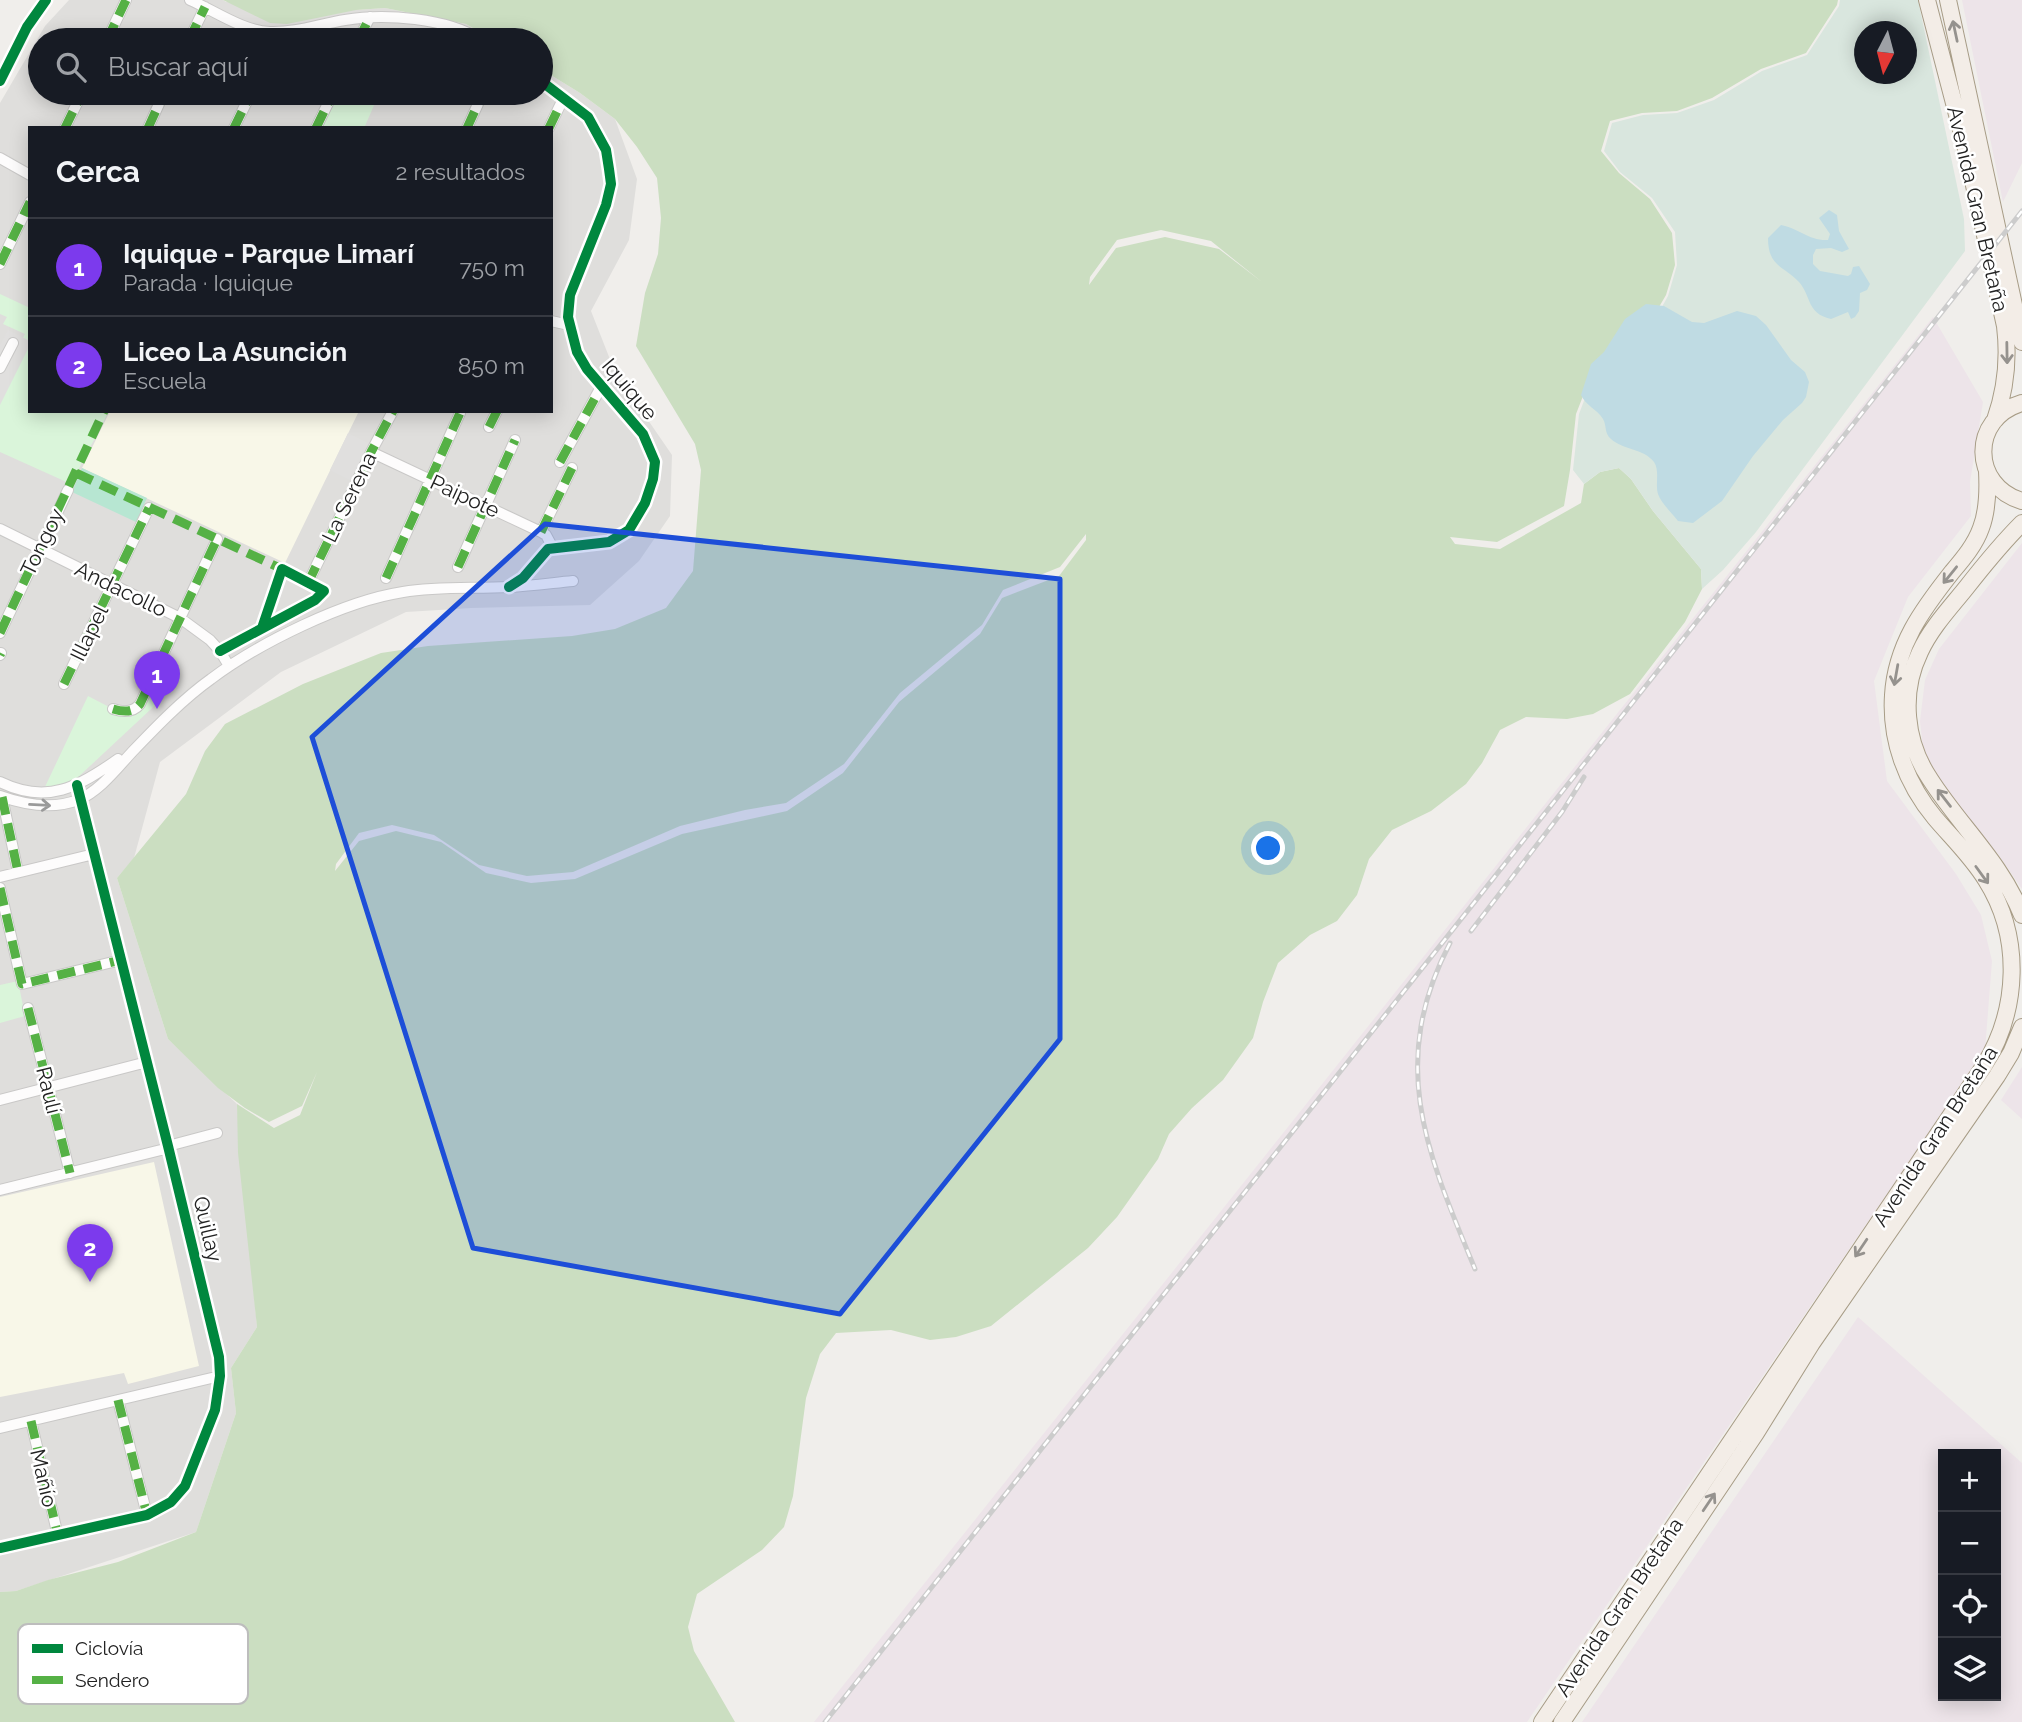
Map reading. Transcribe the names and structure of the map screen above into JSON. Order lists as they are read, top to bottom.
{
  "streets": {
    "main road": ["Avenida Gran Bretaña"],
    "street": [
      "Iquique",
      "Paipote",
      "La Serena",
      "Tongoy",
      "Andacollo",
      "Illapel",
      "Raulí",
      "Quillay",
      "Mañío"
    ]
  },
  "crossings": [
    ["Iquique", "Paipote"],
    ["Paipote", "La Serena"],
    ["Tongoy", "Andacollo"],
    ["Andacollo", "Illapel"],
    ["Quillay", "Mañío"]
  ],
  "legend": ["Ciclovía", "Sendero"],
  "north": "bottom",
  "page": {
    "search": "Buscar aquí",
    "heading": ["Cerca", "2 resultados"],
    "list": [
      {
        "mark": "1",
        "name": "Iquique - Parque Limarí",
        "note": "Parada · Iquique",
        "value": "750 m"
      },
      {
        "mark": "2",
        "name": "Liceo La Asunción",
        "note": "Escuela",
        "value": "850 m"
      }
    ],
    "pins": ["1", "2"],
    "map_buttons": ["+", "−"]
  }
}
